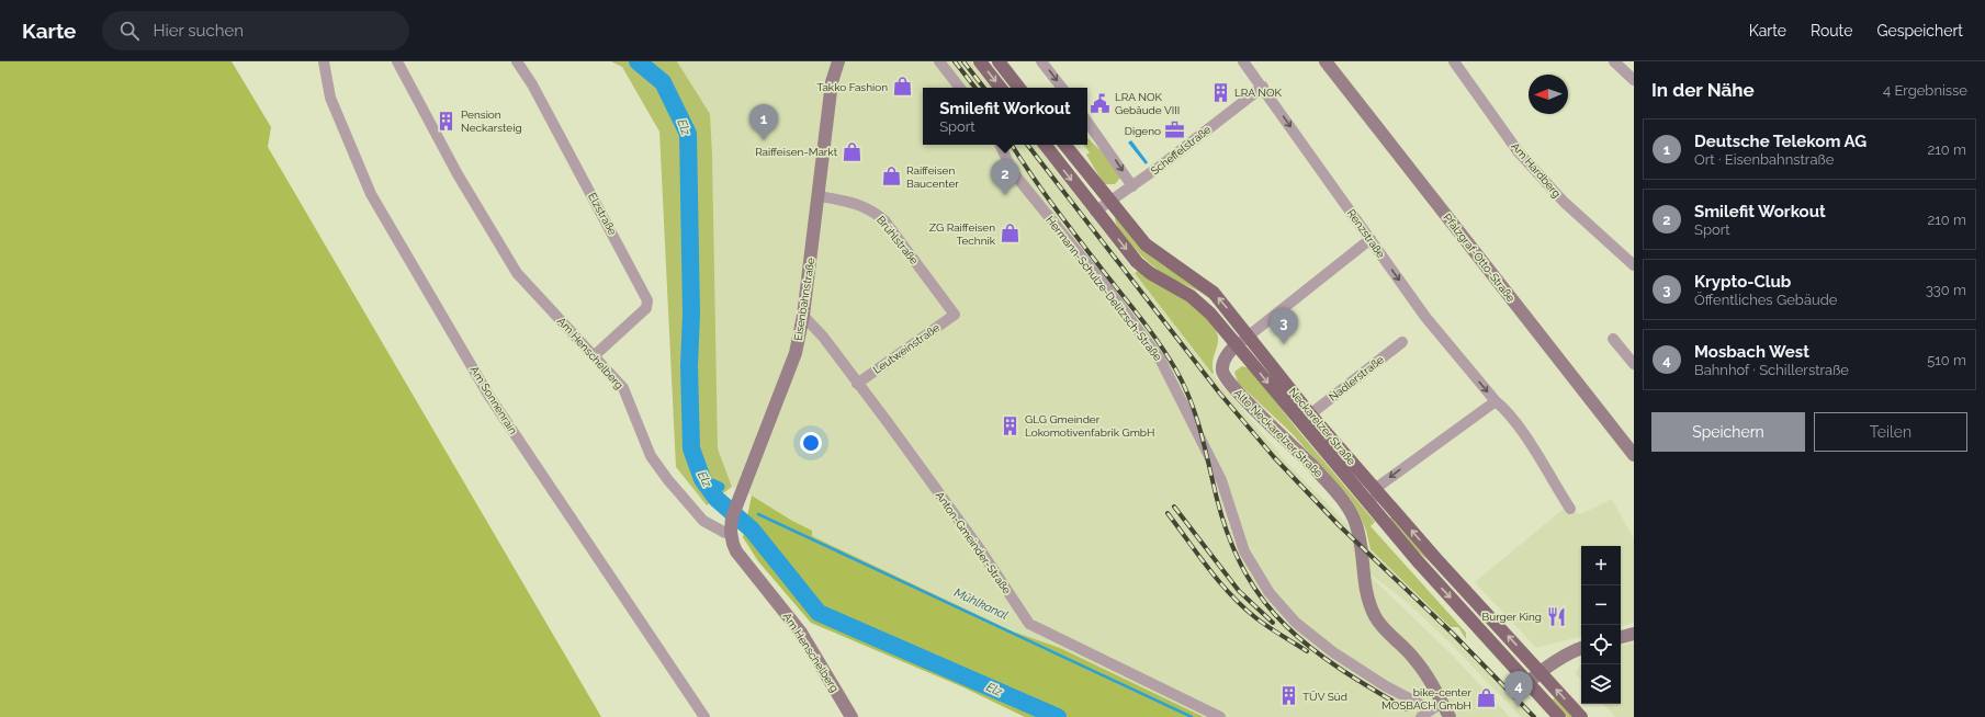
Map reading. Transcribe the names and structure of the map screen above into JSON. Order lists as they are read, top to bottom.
{
  "streets": {
    "main road": ["Neckarelzer Straße"],
    "street": [
      "Scheffelstraße",
      "Am Hardberg",
      "Elzstraße",
      "Renzstraße",
      "Brühlstraße",
      "Pfalzgraf-Otto-Straße",
      "Hermann-Schulze-Delitzsch-Straße",
      "Eisenbahnstraße",
      "Leutweinstraße",
      "Am Henschelberg",
      "Nadlerstraße",
      "Am Sonnenrain",
      "Alte Neckarelzer Straße",
      "Anton-Gmeinder-Straße"
    ]
  },
  "crossings": [
    ["Scheffelstraße", "Renzstraße"],
    ["Scheffelstraße", "Neckarelzer Straße"],
    ["Elzstraße", "Am Henschelberg"],
    ["Renzstraße", "Alte Neckarelzer Straße"],
    ["Brühlstraße", "Eisenbahnstraße"],
    ["Brühlstraße", "Leutweinstraße"],
    ["Hermann-Schulze-Delitzsch-Straße", "Alte Neckarelzer Straße"],
    ["Eisenbahnstraße", "Am Henschelberg"],
    ["Eisenbahnstraße", "Anton-Gmeinder-Straße"],
    ["Leutweinstraße", "Anton-Gmeinder-Straße"],
    ["Nadlerstraße", "Neckarelzer Straße"],
    ["Neckarelzer Straße", "Alte Neckarelzer Straße"]
  ],
  "one_way": ["Renzstraße"],
  "water": ["Elz", "Mühlkanal"],
  "places": {
    "shop": [
      "Takko Fashion",
      "Raiffeisen-Markt",
      "Raiffeisen Baucenter",
      "ZG Raiffeisen Technik",
      "bike-center MOSBACH GmbH"
    ],
    "building": [
      "LRA NOK",
      "Pension Neckarsteig",
      "GLG Gmeinder Lokomotivenfabrik GmbH",
      "TÜV Süd"
    ],
    "public building": ["LRA NOK Gebäude VIII"],
    "office": ["Digeno"],
    "restaurant": ["Burger King"]
  },
  "north": "left",
  "page": {
    "header": "Karte",
    "search": "Hier suchen",
    "nav": ["Karte", "Route", "Gespeichert"],
    "heading": ["In der Nähe", "4 Ergebnisse"],
    "popup": ["Smilefit Workout", "Sport"],
    "pins": [
      "1",
      "2",
      "3",
      "4"
    ],
    "list": [
      {
        "mark": "1",
        "name": "Deutsche Telekom AG",
        "note": "Ort · Eisenbahnstraße",
        "value": "210 m"
      },
      {
        "mark": "2",
        "name": "Smilefit Workout",
        "note": "Sport",
        "value": "210 m"
      },
      {
        "mark": "3",
        "name": "Krypto-Club",
        "note": "Öffentliches Gebäude",
        "value": "330 m"
      },
      {
        "mark": "4",
        "name": "Mosbach West",
        "note": "Bahnhof · Schillerstraße",
        "value": "510 m"
      }
    ],
    "buttons": ["Speichern", "Teilen"],
    "map_buttons": ["+", "−"]
  }
}
